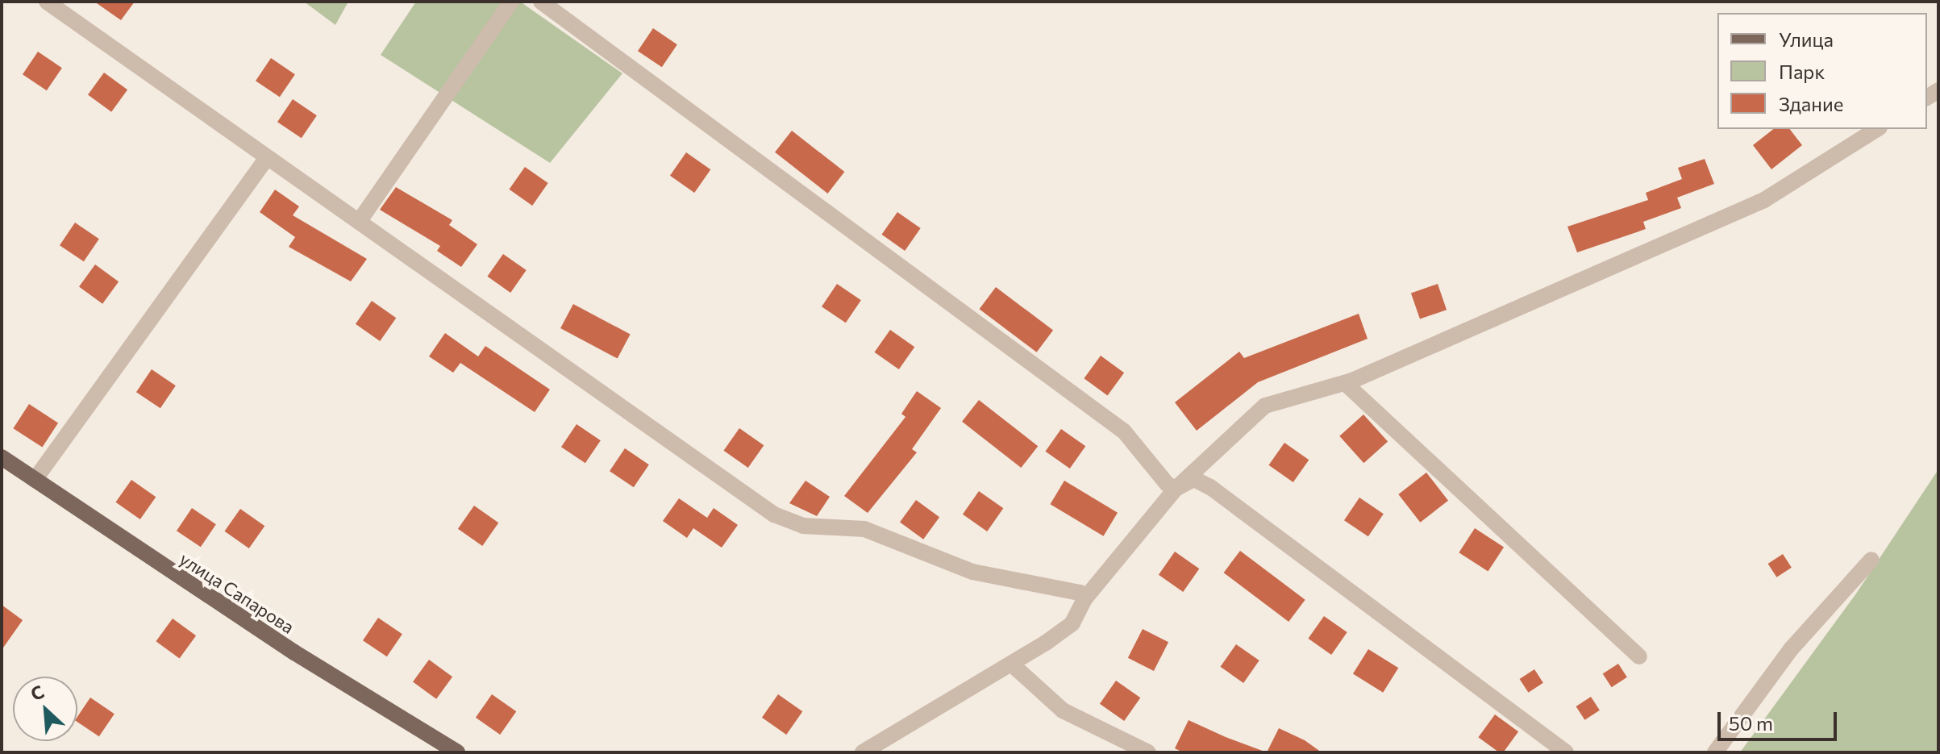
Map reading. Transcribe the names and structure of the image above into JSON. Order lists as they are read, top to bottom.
{
  "streets": {
    "main road": ["улица Сапарова"]
  },
  "legend": ["Улица", "Парк", "Здание"],
  "scale_bar": "50 m",
  "north": "top left"
}
